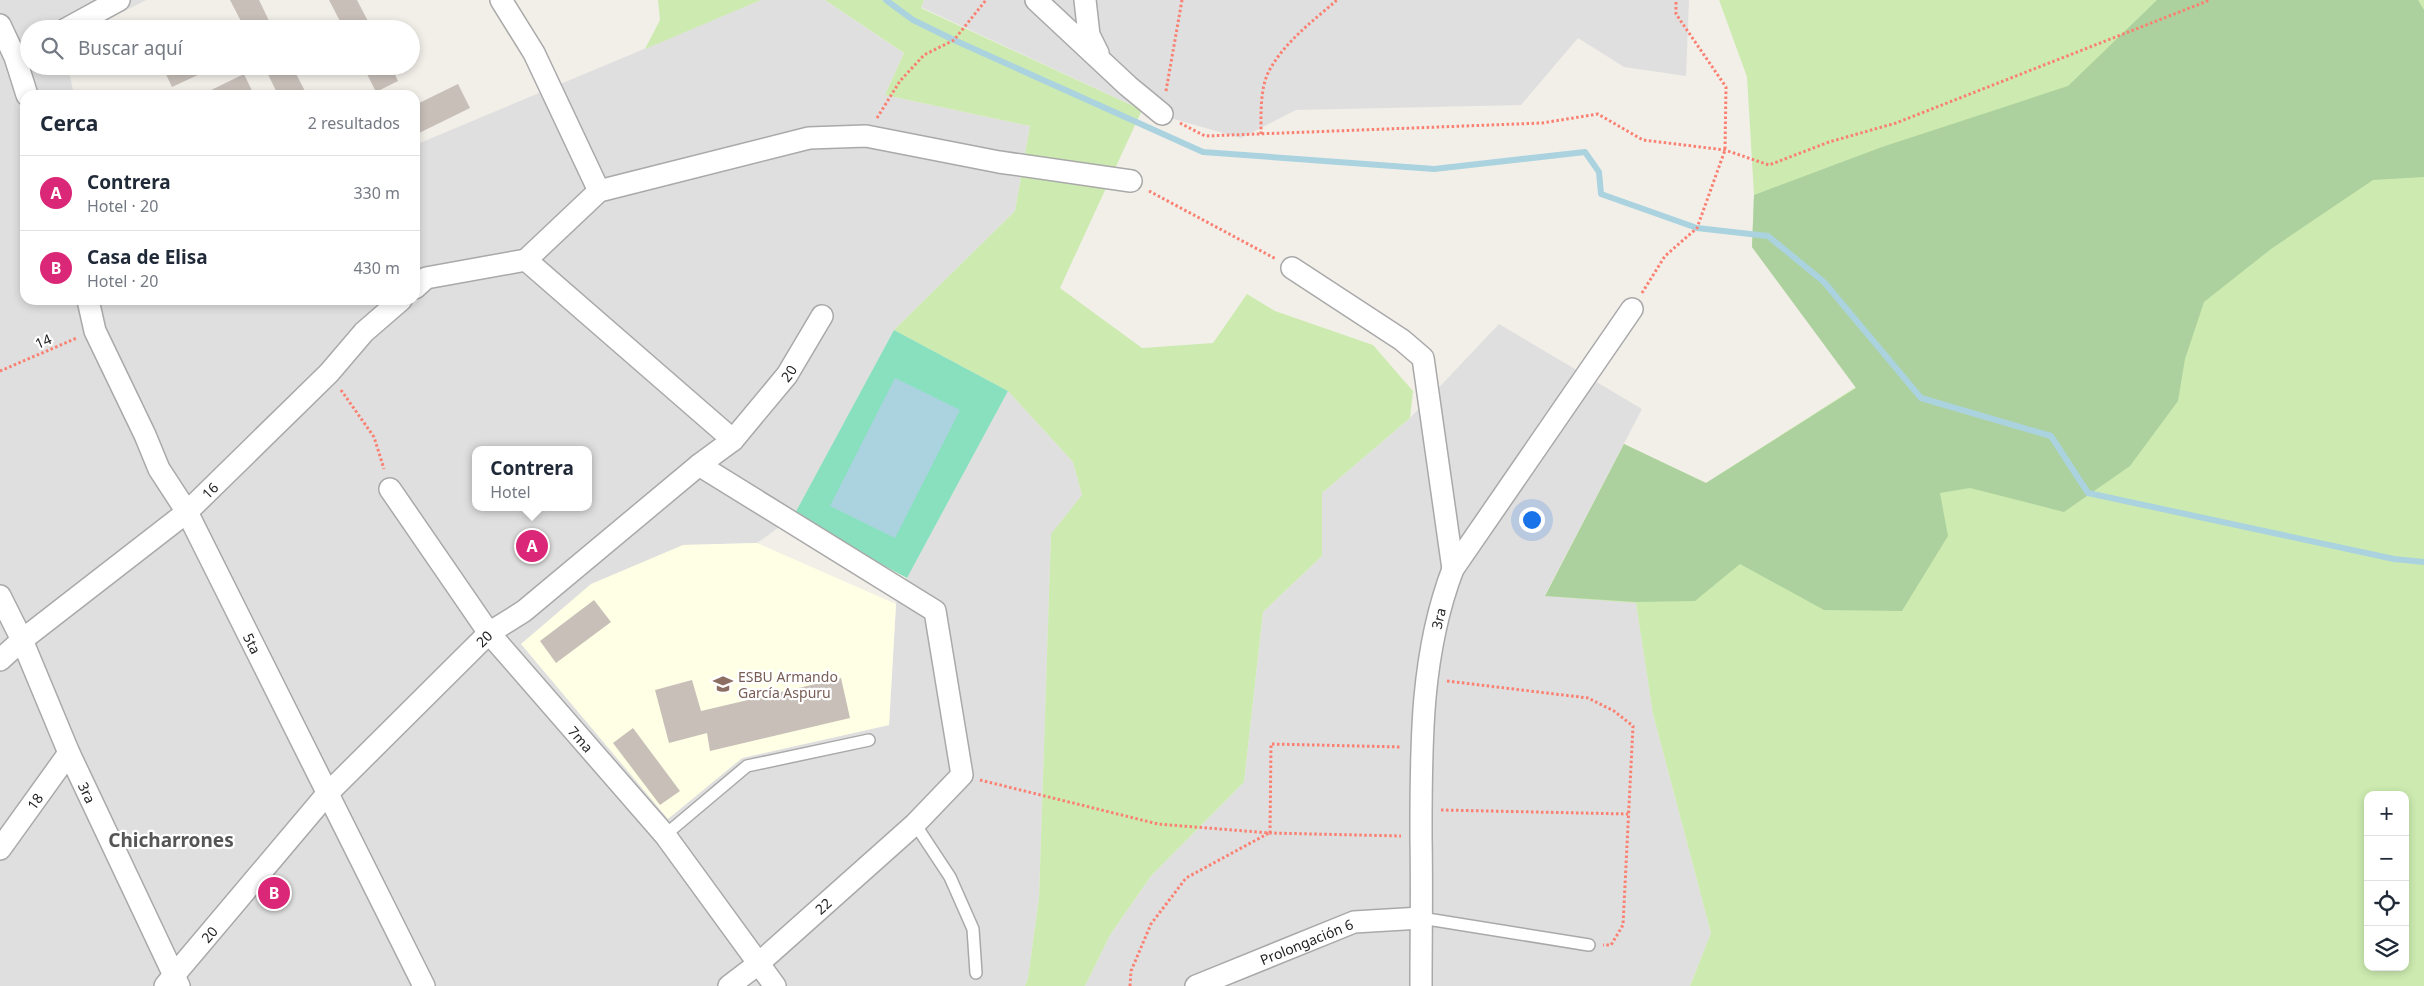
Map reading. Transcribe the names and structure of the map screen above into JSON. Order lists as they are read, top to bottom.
{
  "streets": {
    "street": [
      "20",
      "16",
      "3ra",
      "5ta",
      "7ma",
      "18",
      "22",
      "Prolongación 6"
    ],
    "path": ["14"]
  },
  "crossings": [
    ["14", "5ta"],
    ["20", "3ra"],
    ["20", "5ta"],
    ["20", "7ma"],
    ["16", "3ra"],
    ["16", "5ta"],
    ["3ra", "18"],
    ["3ra", "Prolongación 6"],
    ["7ma", "22"]
  ],
  "districts": ["Chicharrones"],
  "places": {
    "school or university": ["ESBU Armando García Aspuru"]
  },
  "page": {
    "search": "Buscar aquí",
    "heading": ["Cerca", "2 resultados"],
    "list": [
      {
        "mark": "A",
        "name": "Contrera",
        "note": "Hotel · 20",
        "value": "330 m"
      },
      {
        "mark": "B",
        "name": "Casa de Elisa",
        "note": "Hotel · 20",
        "value": "430 m"
      }
    ],
    "popup": ["Contrera", "Hotel"],
    "pins": ["A", "B"],
    "map_buttons": ["+", "−"]
  }
}
